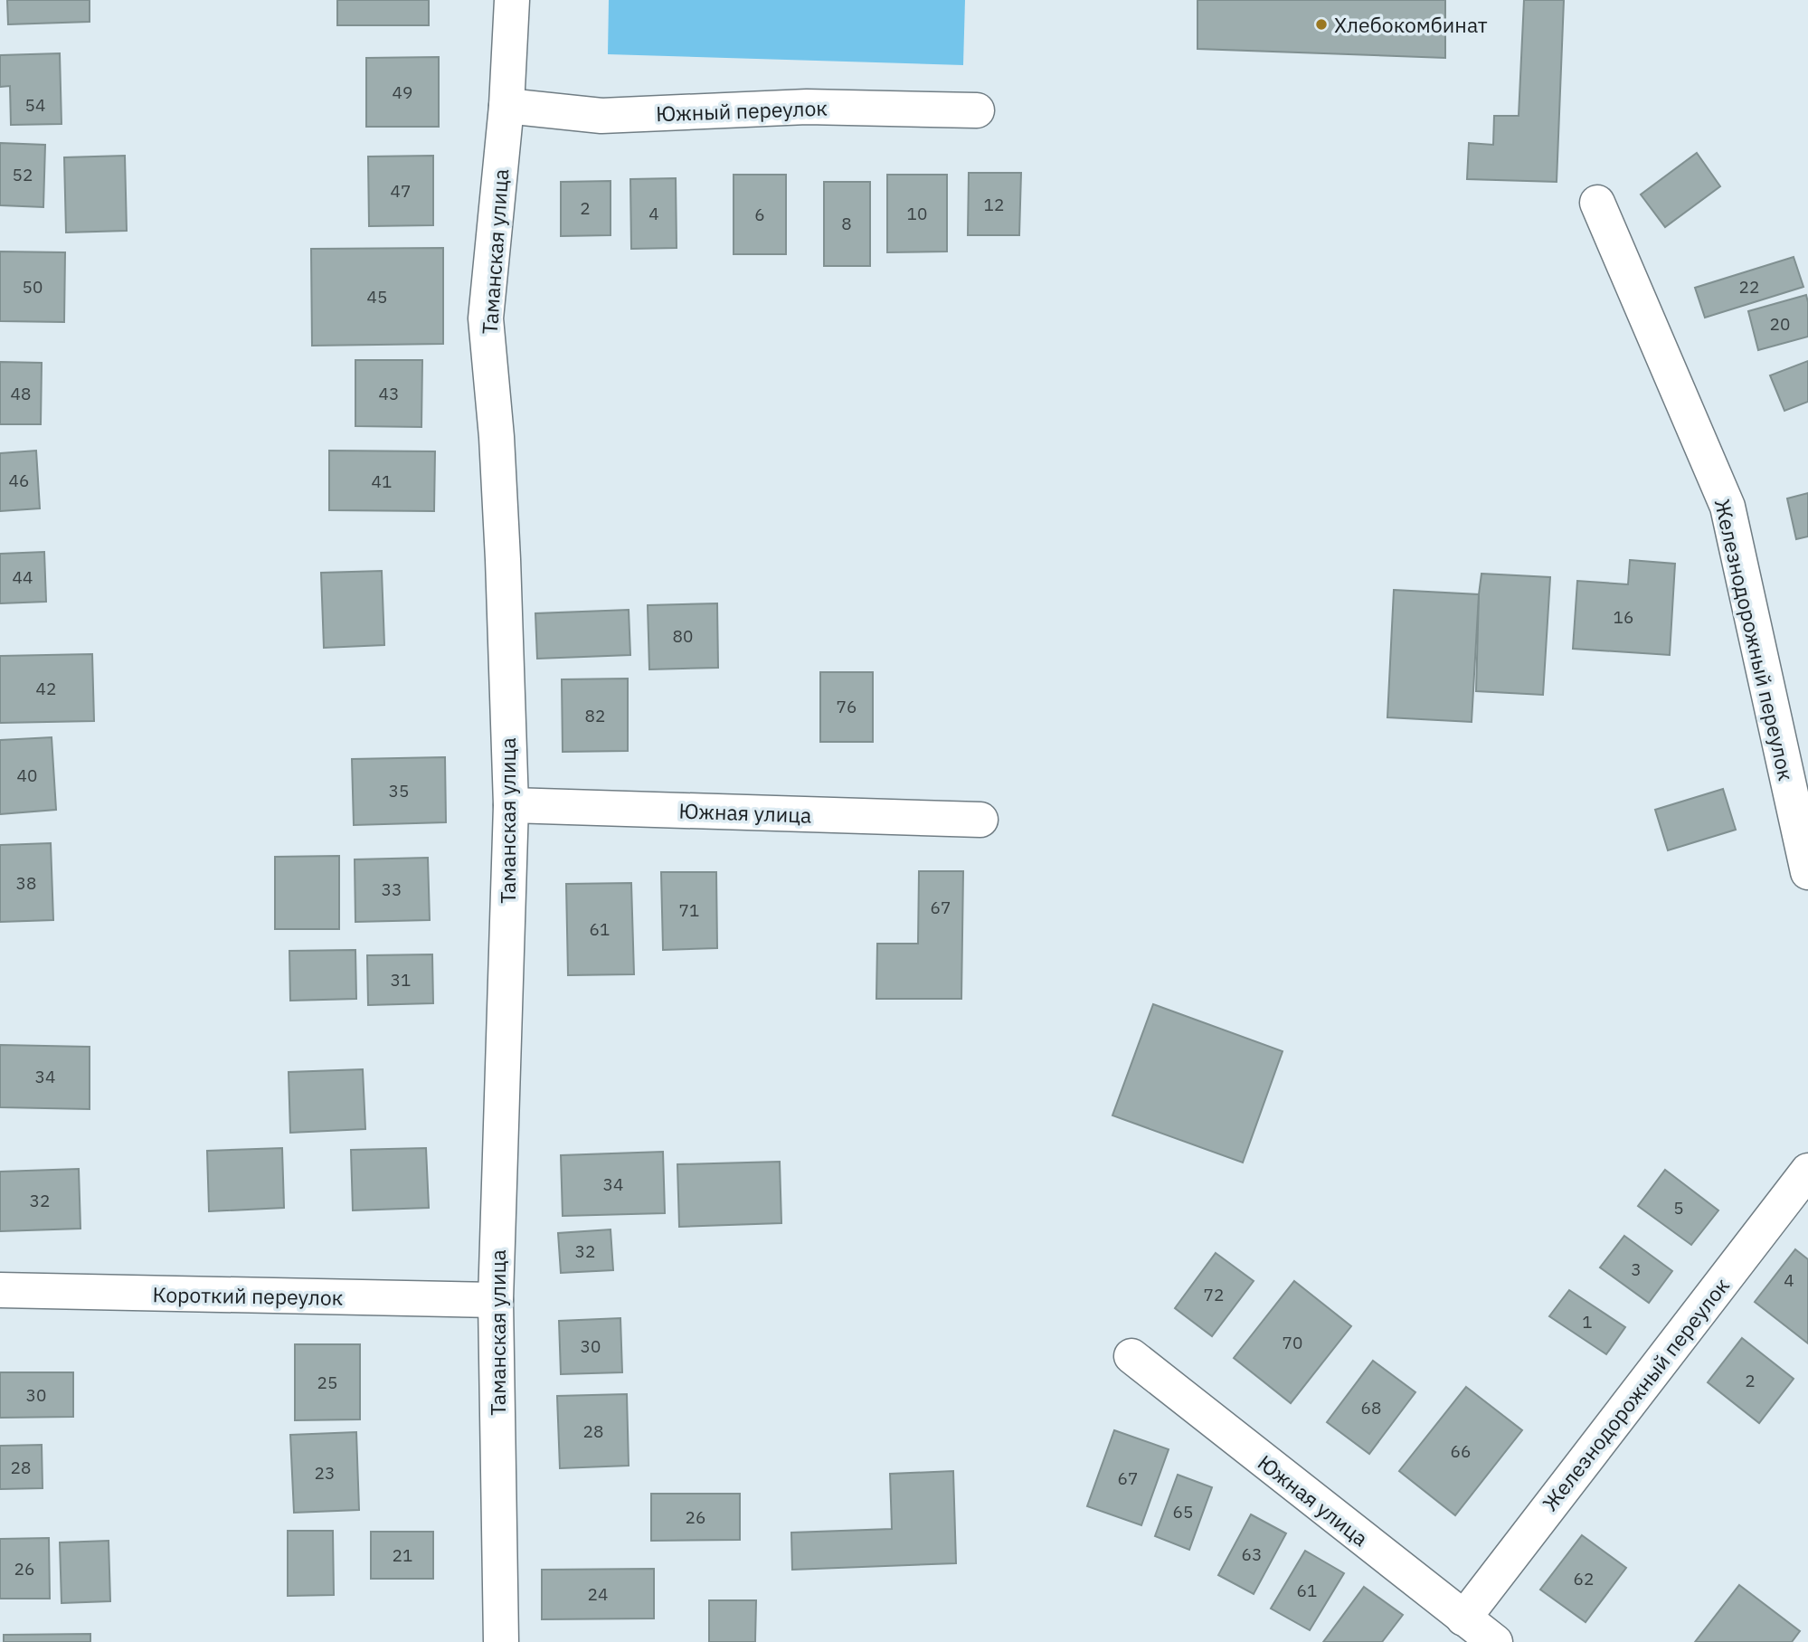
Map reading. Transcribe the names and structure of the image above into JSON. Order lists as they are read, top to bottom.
{
  "streets": {
    "street": [
      "Южный переулок",
      "Таманская улица",
      "Железнодорожный переулок",
      "Южная улица",
      "Короткий переулок"
    ]
  },
  "crossings": [
    ["Южный переулок", "Таманская улица"],
    ["Таманская улица", "Южная улица"],
    ["Таманская улица", "Короткий переулок"],
    ["Железнодорожный переулок", "Южная улица"]
  ],
  "places": ["Хлебокомбинат"],
  "house_numbers": [
    "49",
    "54",
    "52",
    "47",
    "12",
    "2",
    "4",
    "10",
    "6",
    "8",
    "50",
    "22",
    "45",
    "20",
    "48",
    "43",
    "46",
    "41",
    "44",
    "16",
    "80",
    "42",
    "76",
    "82",
    "40",
    "35",
    "38",
    "33",
    "67",
    "71",
    "61",
    "31",
    "34",
    "34",
    "32",
    "5",
    "32",
    "3",
    "4",
    "72",
    "1",
    "70",
    "30",
    "2",
    "25",
    "30",
    "68",
    "28",
    "66",
    "28",
    "23",
    "67",
    "65",
    "26",
    "63",
    "21",
    "26",
    "62",
    "61",
    "24"
  ]
}
